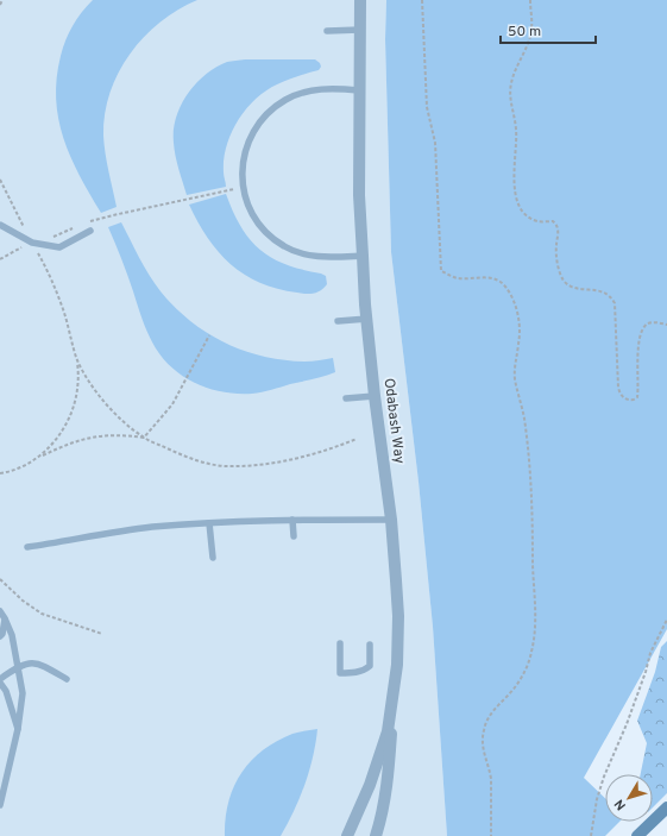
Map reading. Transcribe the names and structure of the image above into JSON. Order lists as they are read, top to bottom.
{
  "streets": {
    "street": ["Odabash Way"]
  },
  "scale_bar": "50 m",
  "north": "bottom left"
}
